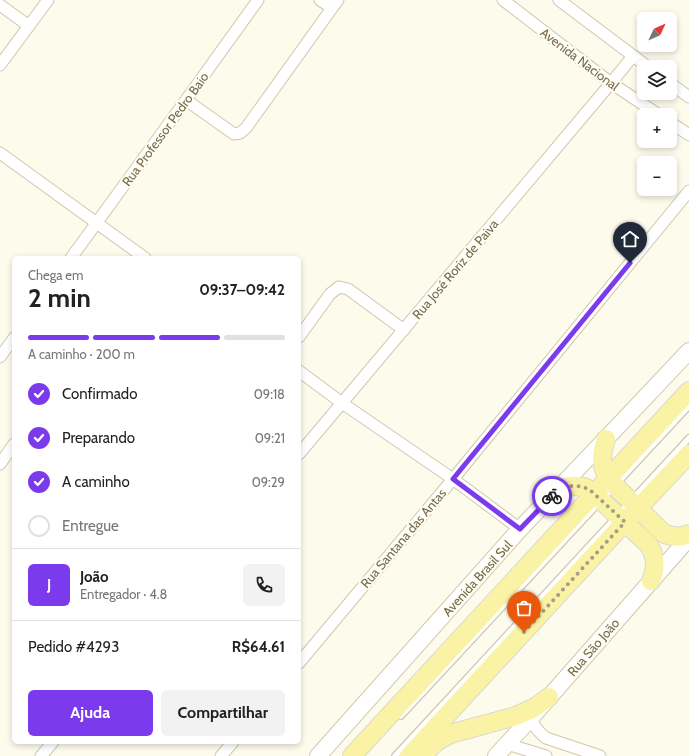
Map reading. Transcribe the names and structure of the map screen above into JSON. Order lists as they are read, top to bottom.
{
  "streets": {
    "street": [
      "Avenida Nacional",
      "Rua Professor Pedro Baio",
      "Rua José Roriz de Paiva",
      "Rua Santana das Antas",
      "Avenida Brasil Sul",
      "Rua São João"
    ]
  },
  "crossings": [
    ["Avenida Nacional", "Rua José Roriz de Paiva"]
  ],
  "north": "top right",
  "page": {
    "map_buttons": ["+", "−"],
    "heading": ["2 min", "Chega em", "09:37–09:42"],
    "panel": [
      "João",
      "Entregador · 4.8",
      "Pedido #4293",
      "R$64.61"
    ],
    "bar": "A caminho · 200 m",
    "list": [
      ["Confirmado", "09:18"],
      ["Preparando", "09:21"],
      ["A caminho", "09:29"],
      "Entregue"
    ],
    "round": "J",
    "buttons": ["Ajuda", "Compartilhar"]
  }
}
